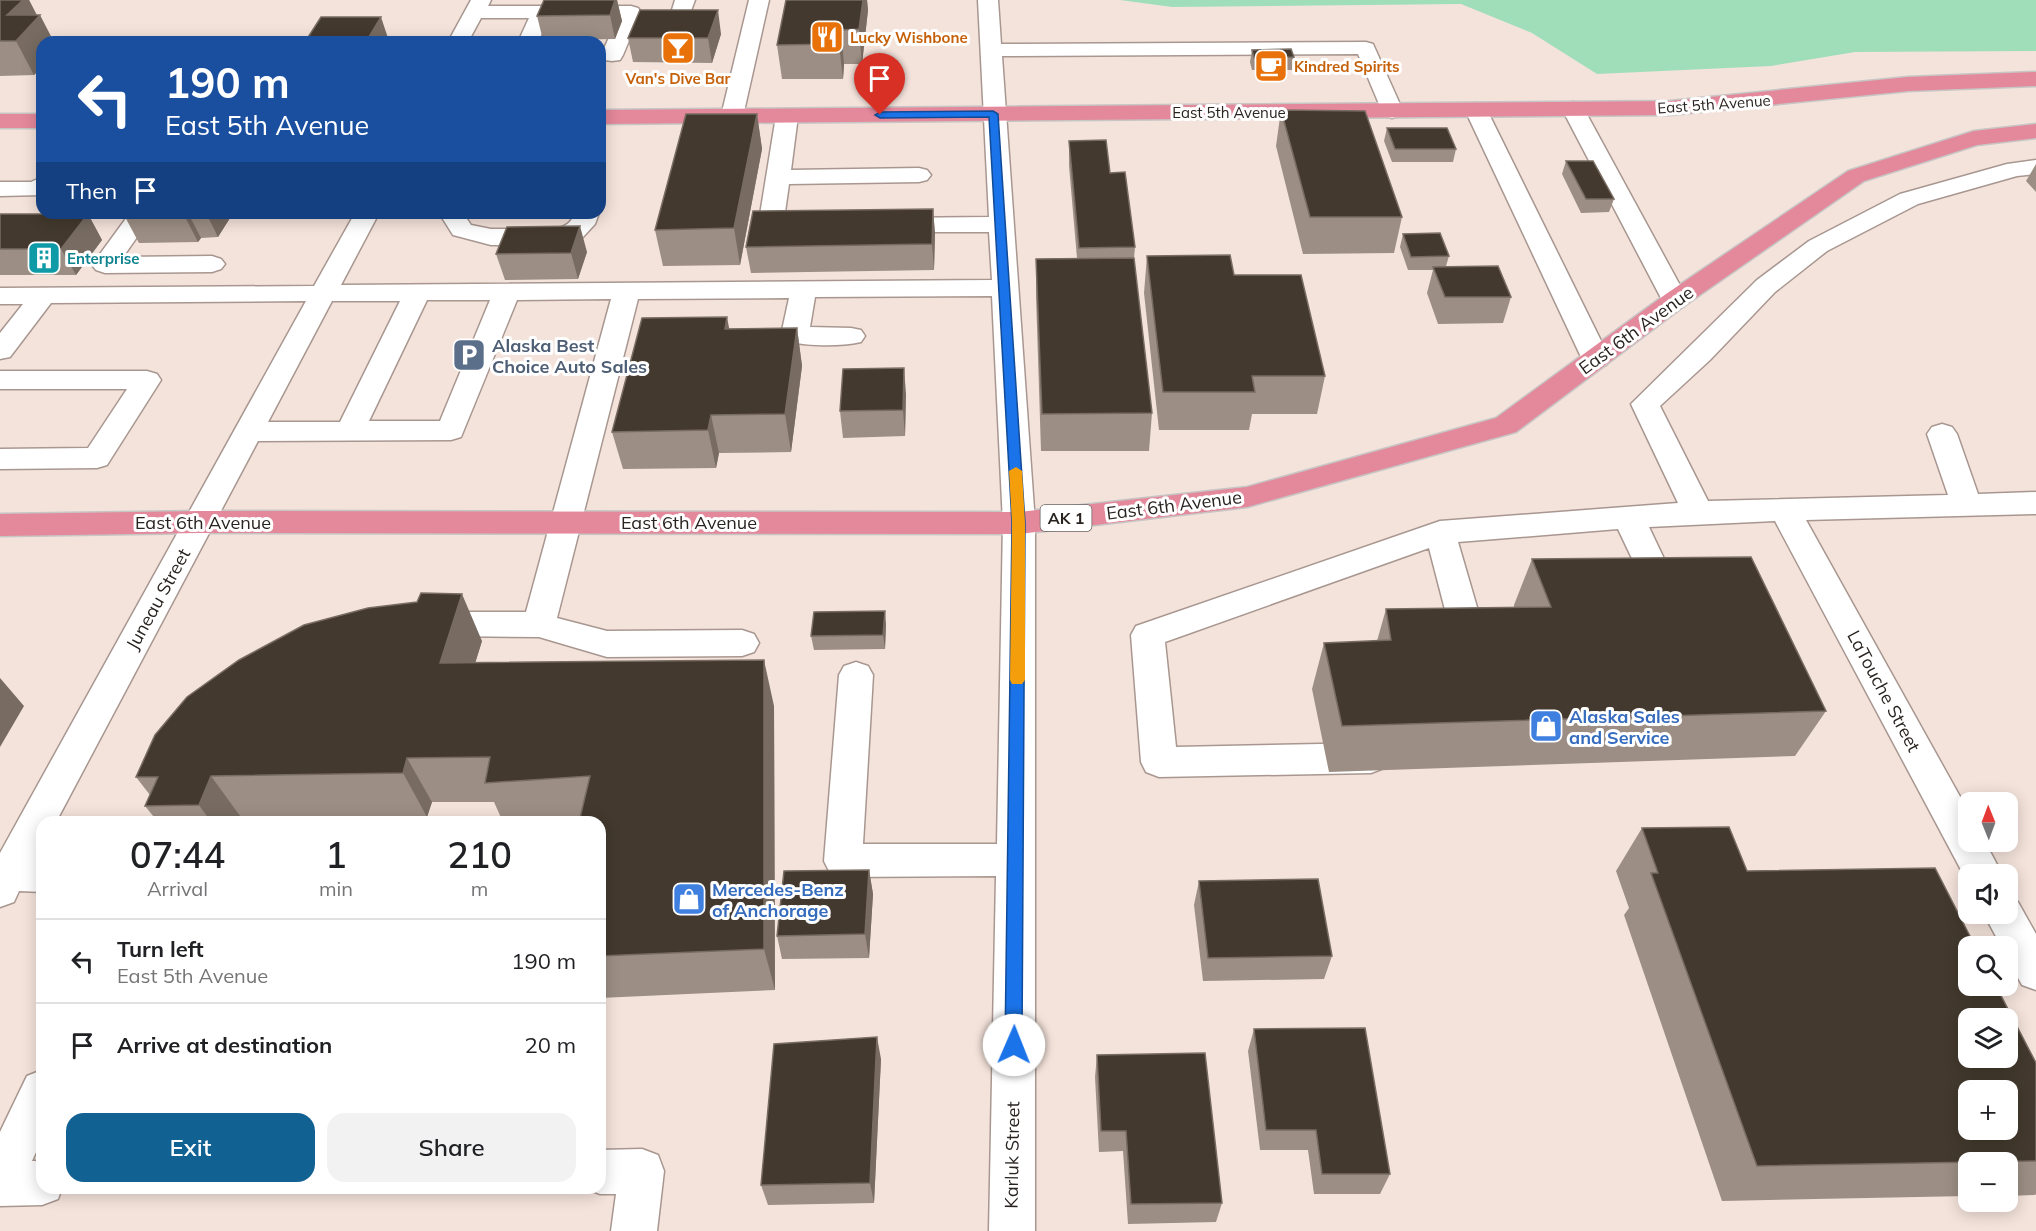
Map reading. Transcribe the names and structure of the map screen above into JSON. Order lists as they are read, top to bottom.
{
  "streets": {
    "highway": ["East 5th Avenue", "East 6th Avenue", "AK 1"],
    "street": ["Juneau Street", "LaTouche Street", "Karluk Street"]
  },
  "crossings": [
    ["East 5th Avenue", "Karluk Street"],
    ["East 6th Avenue", "Juneau Street"],
    ["East 6th Avenue", "Karluk Street"]
  ],
  "places": {
    "restaurant": ["Lucky Wishbone"],
    "bar": ["Van's Dive Bar"],
    "cafe": ["Kindred Spirits"],
    "building": ["Enterprise"],
    "parking": ["Alaska Best Choice Auto Sales"],
    "shop": ["Alaska Sales and Service", "Mercedes-Benz of Anchorage"]
  },
  "north": "top",
  "page": {
    "turn": ["190 m", "East 5th Avenue"],
    "then": "Then",
    "map_buttons": ["+", "−"],
    "eta": [
      "07:44",
      "Arrival",
      "1",
      "min",
      "210",
      "m"
    ],
    "list": [
      {
        "name": "Turn left",
        "note": "East 5th Avenue",
        "value": "190 m"
      },
      {
        "name": "Arrive at destination",
        "value": "20 m"
      }
    ],
    "buttons": ["Exit", "Share"]
  }
}
